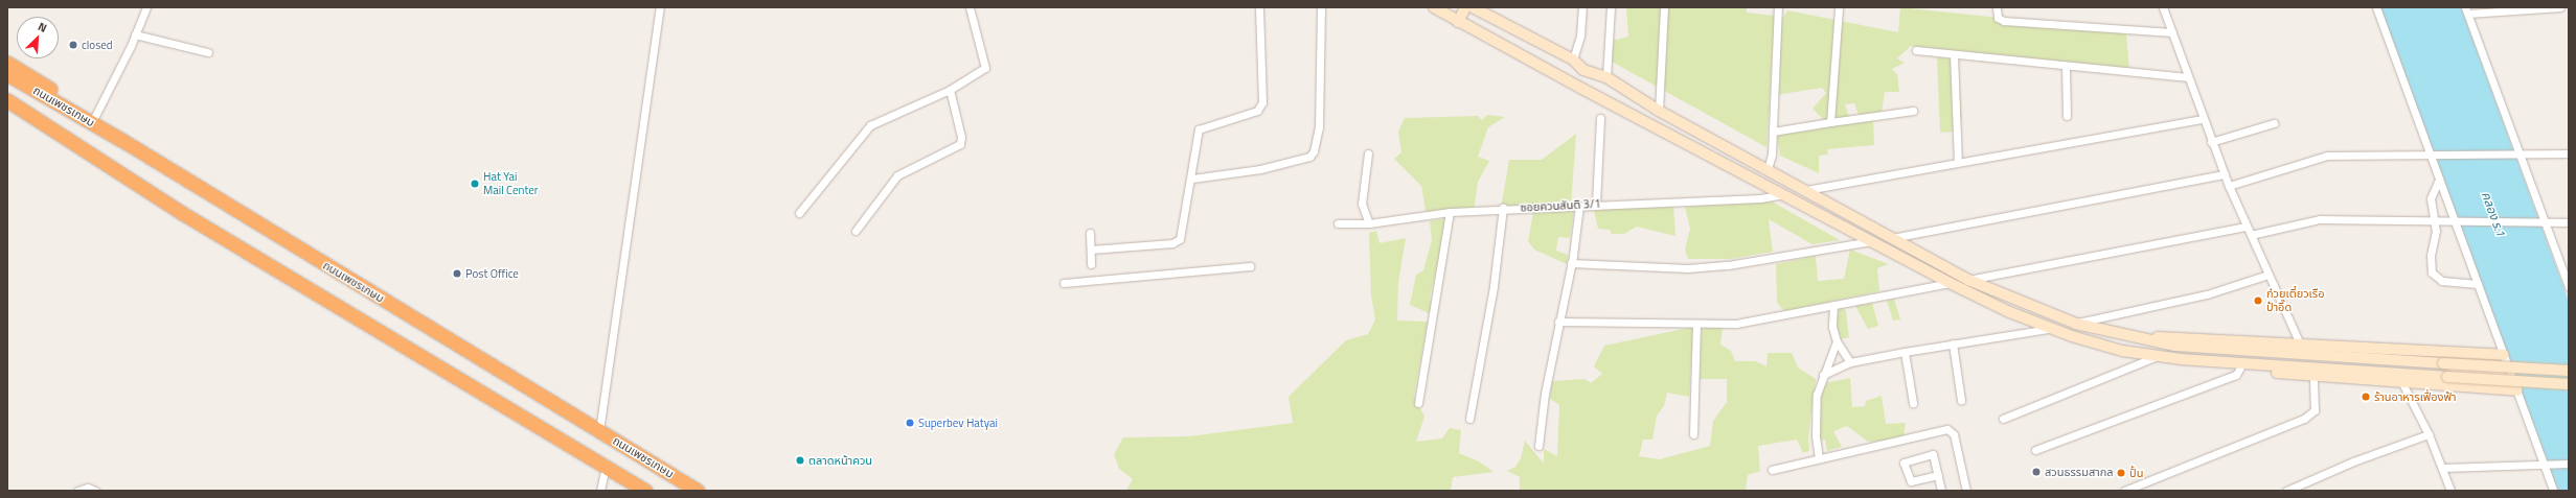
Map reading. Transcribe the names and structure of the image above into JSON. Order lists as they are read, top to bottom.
{
  "streets": {
    "highway": ["ถนนเพชรเกษม"],
    "street": ["ซอยควนสันติ 3/1"]
  },
  "water": ["คลอง ร.1"],
  "places": [
    "closed",
    "Hat Yai Mail Center",
    "Post Office",
    "ก๋วยเตี๋ยวเรือ ป้าอี๊ด",
    "ร้านอาหารเฟื่องฟ้า",
    "Superbev Hatyai",
    "ตลาดหน้าควน",
    "สวนธรรมสากล",
    "ปั้น"
  ],
  "north": "top right"
}
